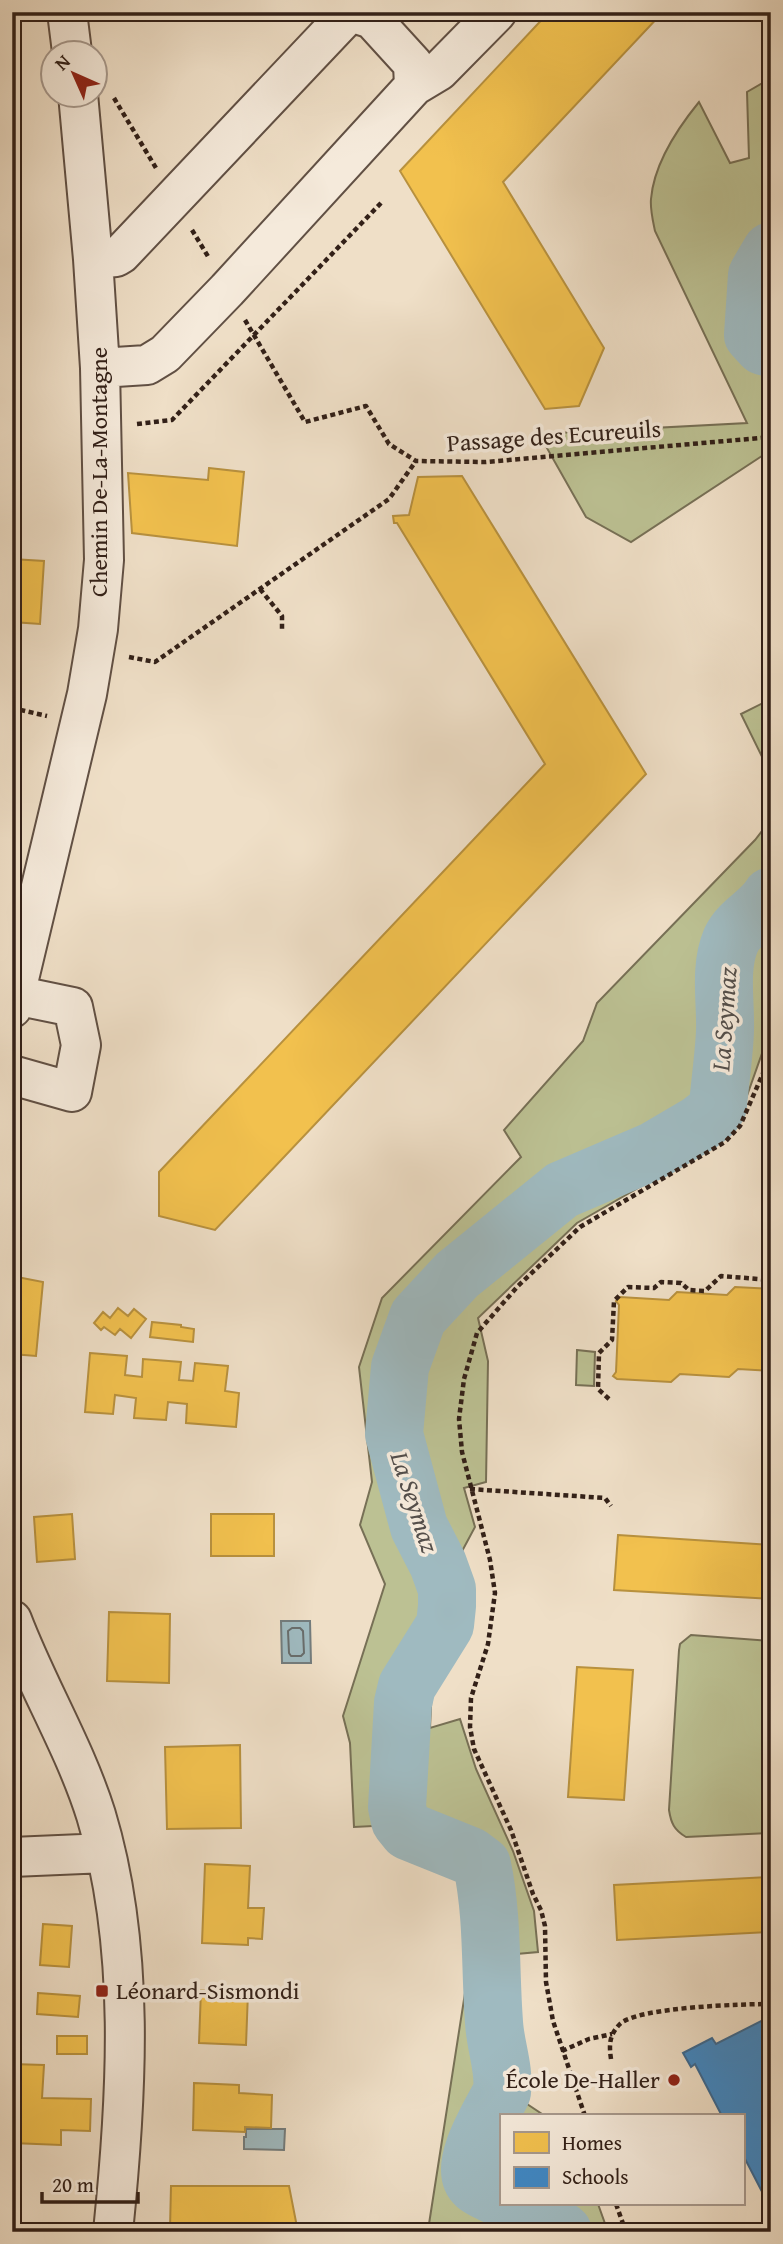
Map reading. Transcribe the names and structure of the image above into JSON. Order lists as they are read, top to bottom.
{
  "streets": {
    "street": ["Chemin De-La-Montagne"],
    "path": ["Passage des Ecureuils"]
  },
  "water": ["La Seymaz"],
  "places": {
    "transit": ["Léonard-Sismondi"],
    "other": ["École De-Haller"]
  },
  "legend": ["Homes", "Schools"],
  "scale_bar": "20 m",
  "north": "top left"
}
